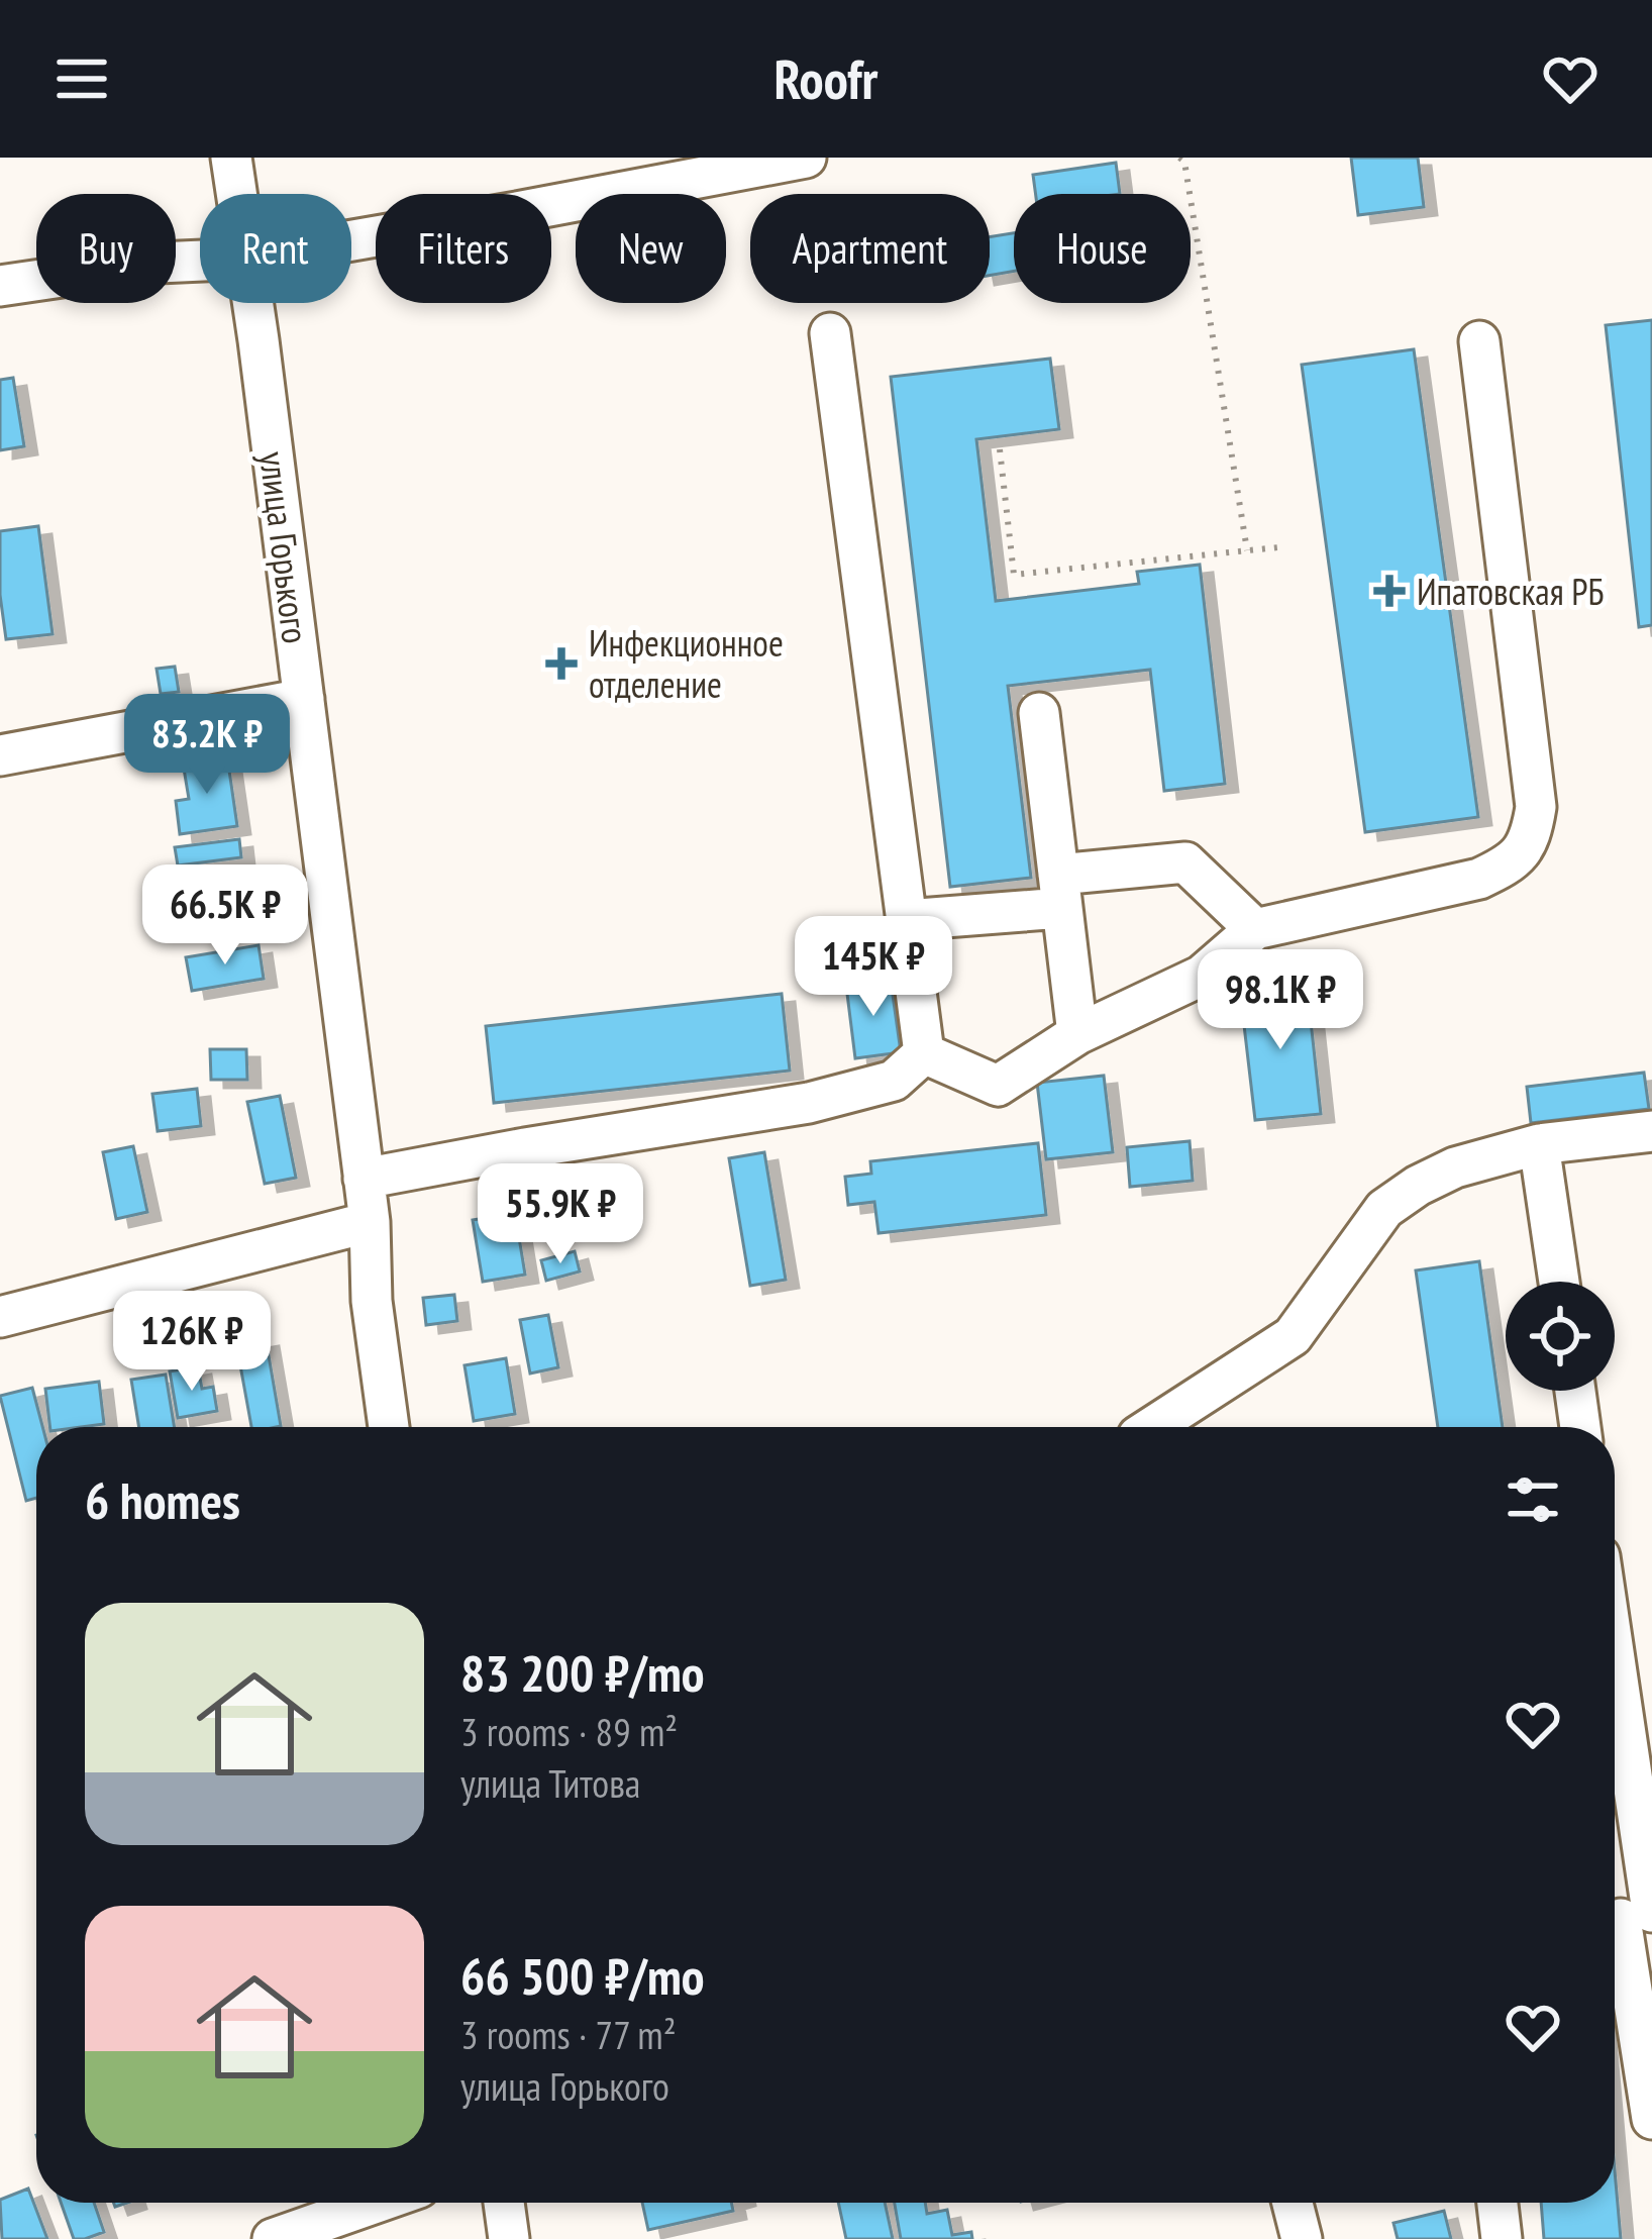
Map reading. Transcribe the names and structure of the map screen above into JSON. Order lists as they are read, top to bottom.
{
  "streets": {
    "street": ["улица Горького"]
  },
  "places": {
    "health": ["Ипатовская РБ", "Инфекционное отделение"]
  },
  "page": {
    "header": "Roofr",
    "chip": [
      "Buy",
      "Rent",
      "Filters",
      "New",
      "Apartment",
      "House"
    ],
    "price": [
      "83.2K ₽",
      "66.5K ₽",
      "145K ₽",
      "98.1K ₽",
      "55.9K ₽",
      "126K ₽"
    ],
    "heading": "6 homes",
    "list": [
      {
        "name": "83 200 ₽/mo",
        "note": "3 rooms · 89 m² · улица Титова"
      },
      {
        "name": "66 500 ₽/mo",
        "note": "3 rooms · 77 m² · улица Горького"
      }
    ]
  }
}
